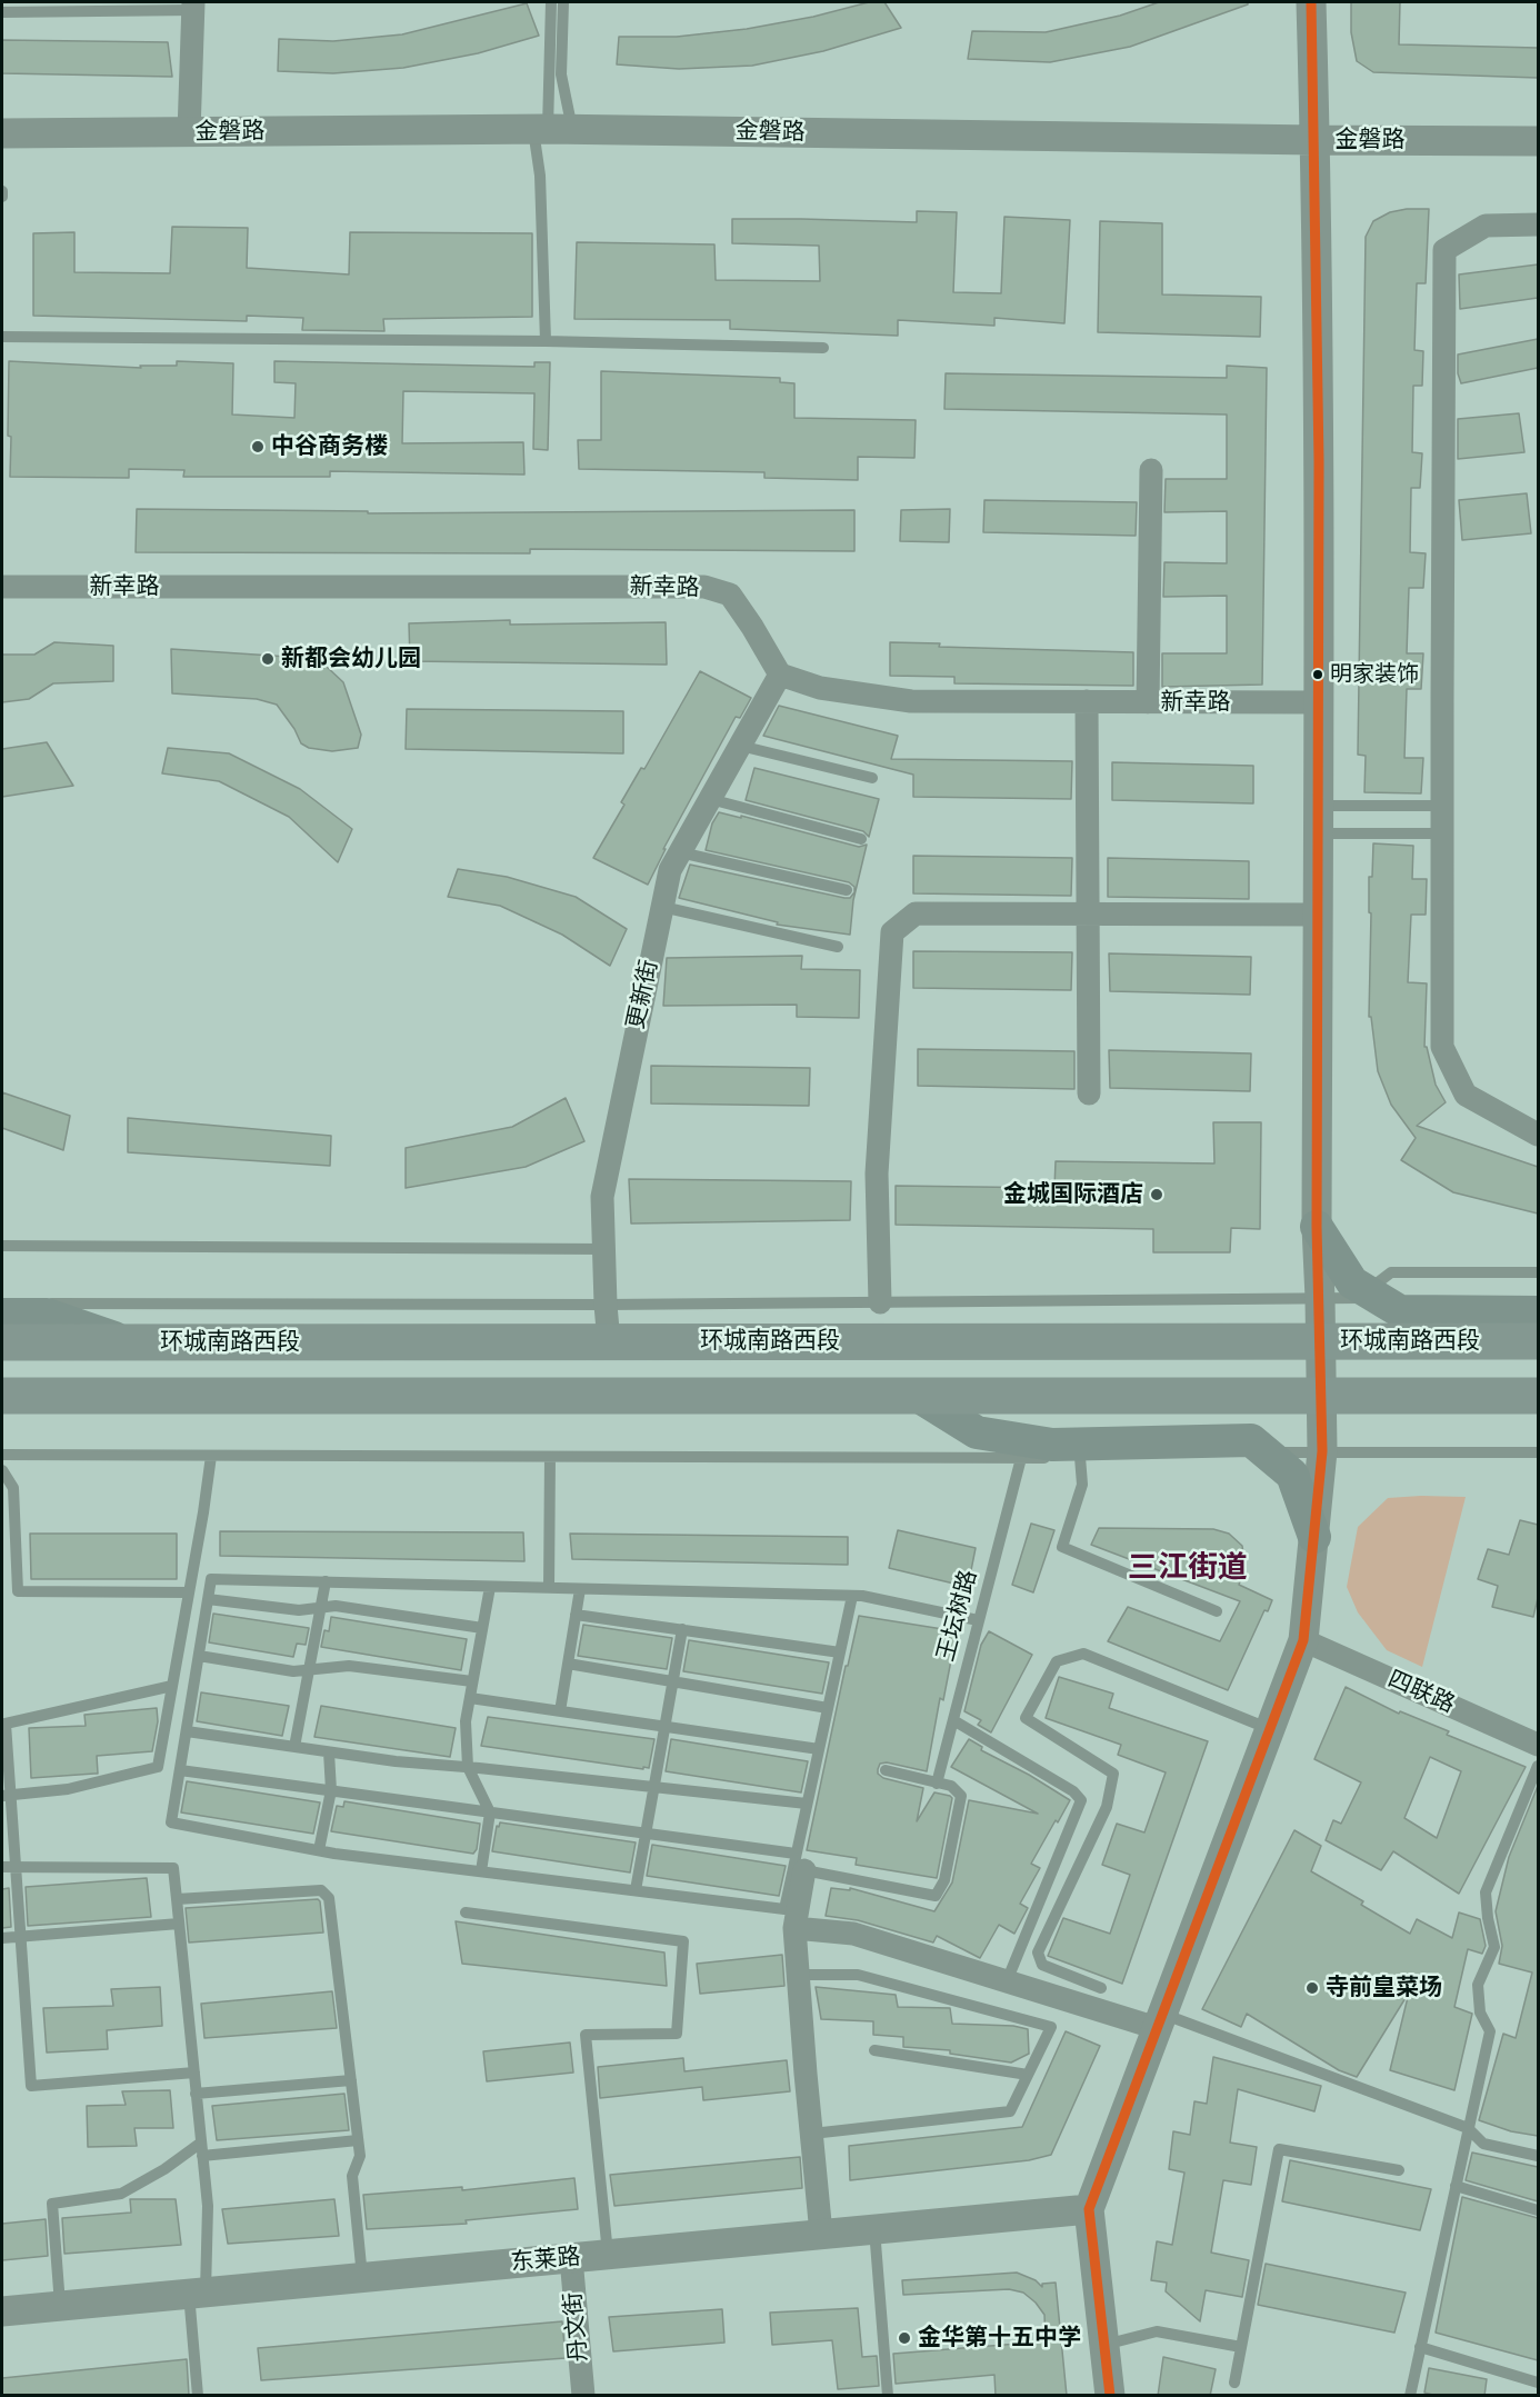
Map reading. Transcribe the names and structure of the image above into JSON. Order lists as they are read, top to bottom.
{
  "streets": {
    "main road": ["环城南路西段"],
    "street": [
      "金磐路",
      "新幸路",
      "更新街",
      "四联路",
      "东莱路",
      "丹文街"
    ],
    "lane": ["王坛树路"]
  },
  "crossings": [
    ["新幸路", "更新街"],
    ["更新街", "环城南路西段"],
    ["东莱路", "丹文街"]
  ],
  "districts": ["三江街道"],
  "places": [
    "中谷商务楼",
    "新都会幼儿园",
    "明家装饰",
    "金城国际酒店",
    "寺前皇菜场",
    "金华第十五中学"
  ]
}
